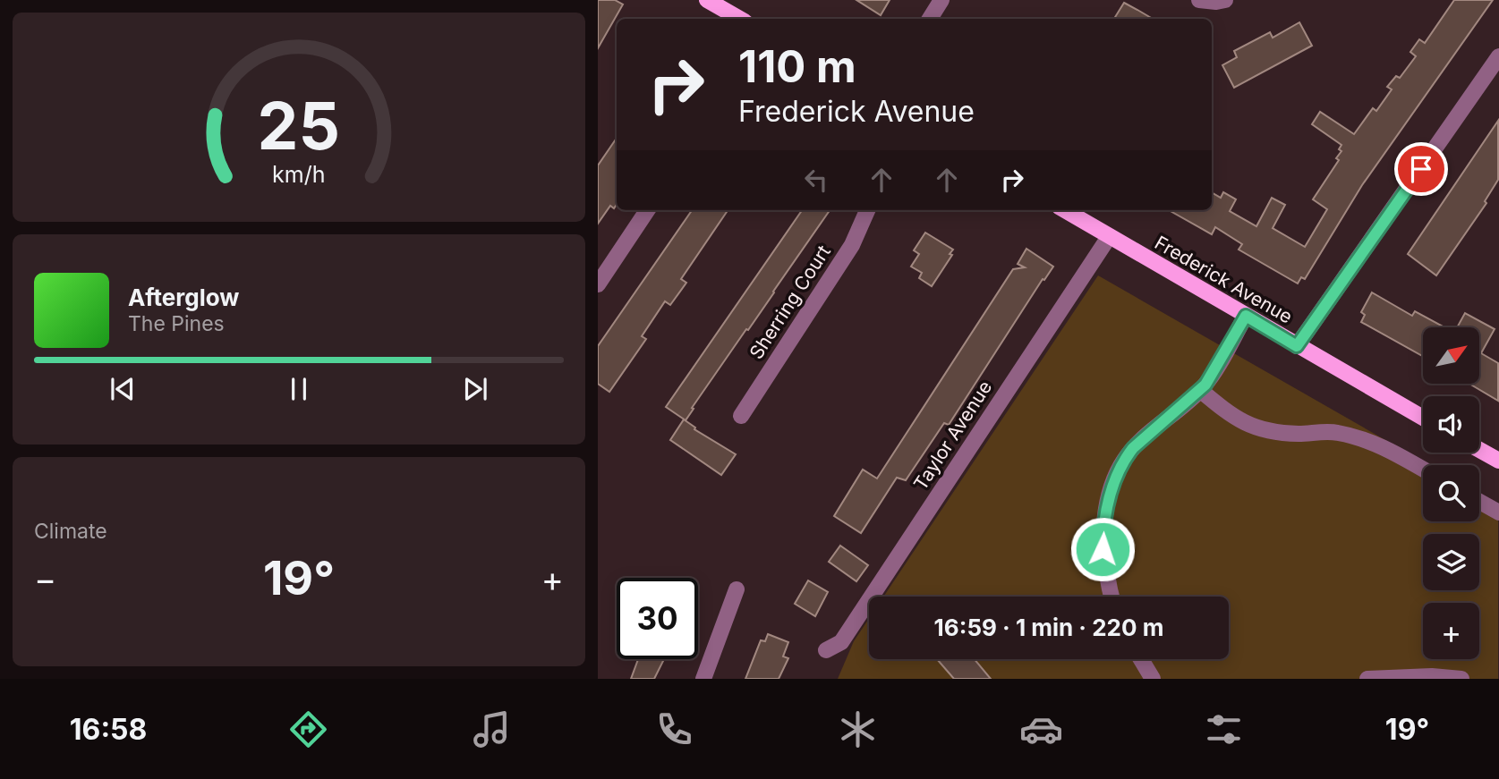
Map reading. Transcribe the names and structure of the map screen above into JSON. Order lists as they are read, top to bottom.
{
  "streets": {
    "main road": ["Frederick Avenue"],
    "street": ["Sherring Court", "Taylor Avenue"]
  },
  "crossings": [
    ["Frederick Avenue", "Taylor Avenue"]
  ],
  "north": "top right",
  "page": {
    "turn": ["110 m", "Frederick Avenue"],
    "song": ["Afterglow", "The Pines"],
    "map_buttons": "+",
    "tile": "Climate",
    "heat": ["−", "19°", "+"],
    "limit": "30",
    "trip": "16:59 · 1 min · 220 m",
    "tabs": ["16:58", "19°"],
    "gauge": ["25", "km/h"]
  }
}
